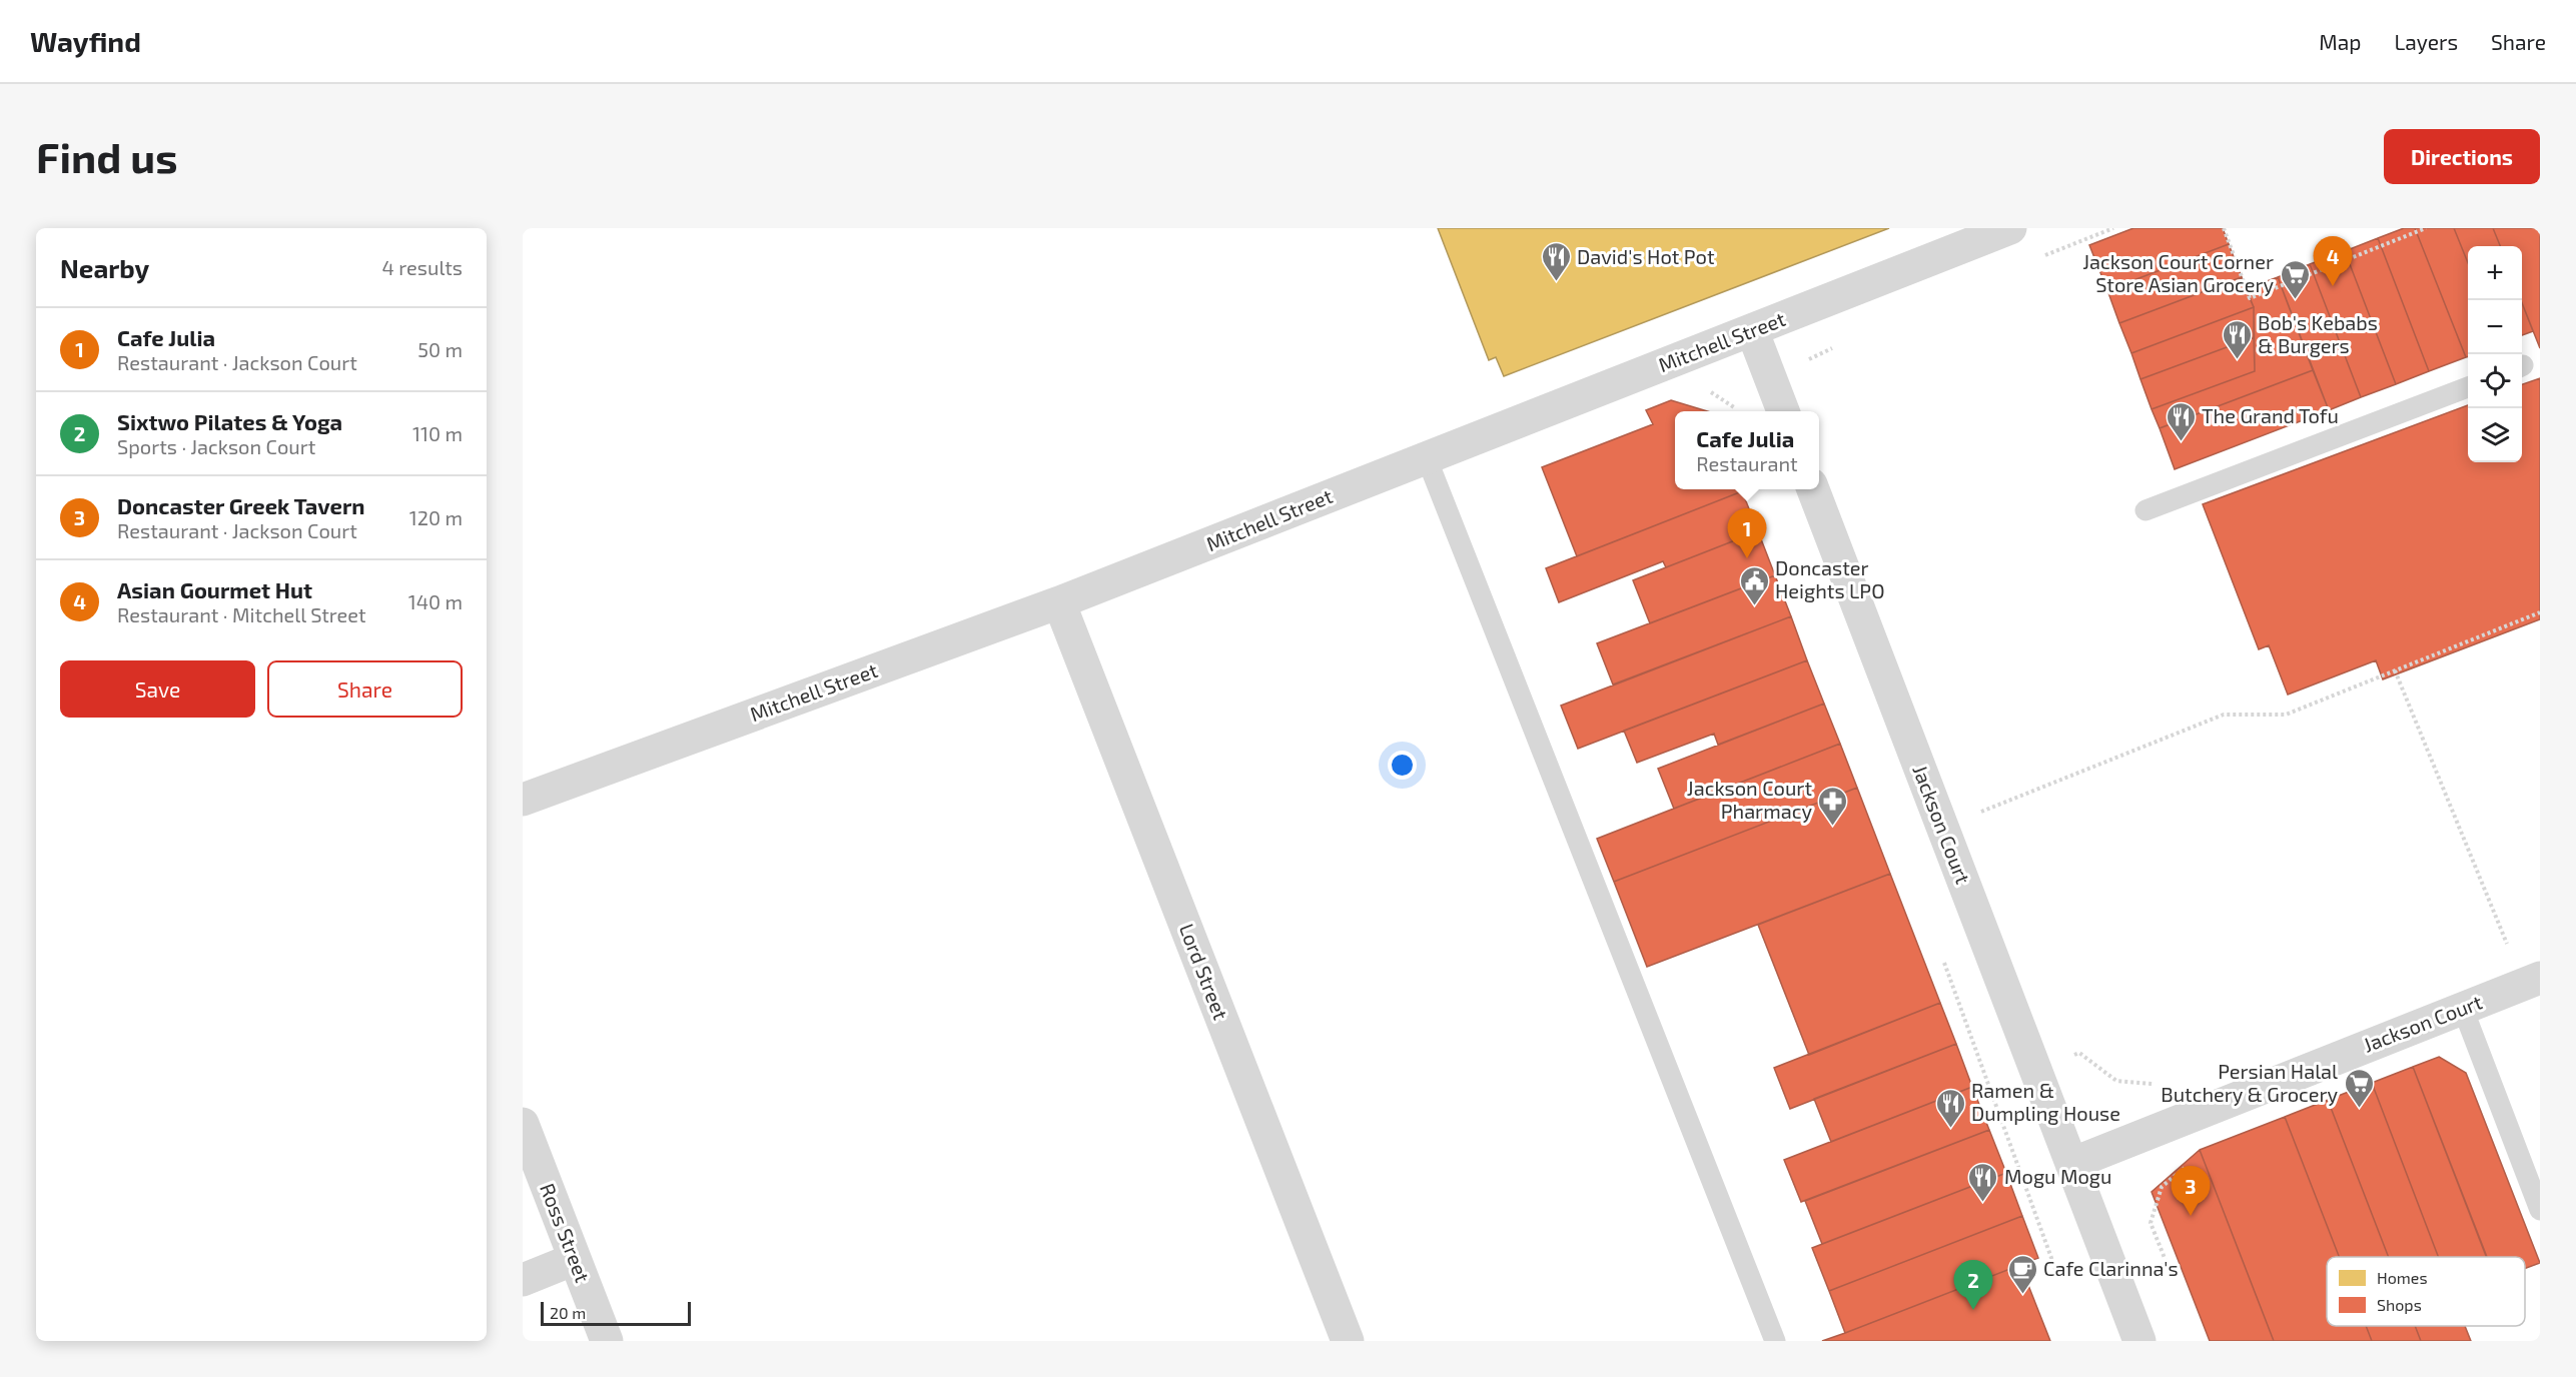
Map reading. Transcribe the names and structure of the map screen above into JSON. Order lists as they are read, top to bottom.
{
  "streets": {
    "street": [
      "Mitchell Street",
      "Jackson Court",
      "Lord Street",
      "Ross Street"
    ]
  },
  "crossings": [
    ["Mitchell Street", "Lord Street"]
  ],
  "places": {
    "restaurant": [
      "David's Hot Pot",
      "Bob's Kebabs & Burgers",
      "The Grand Tofu",
      "Ramen & Dumpling House",
      "Mogu Mogu"
    ],
    "supermarket": ["Jackson Court Corner Store Asian Grocery", "Persian Halal Butchery & Grocery"],
    "public building": ["Doncaster Heights LPO"],
    "pharmacy": ["Jackson Court Pharmacy"],
    "cafe": ["Cafe Clarinna's"]
  },
  "legend": ["Homes", "Shops"],
  "scale_bar": "20 m",
  "page": {
    "header": "Wayfind",
    "nav": ["Map", "Layers", "Share"],
    "buttons": [
      "Directions",
      ["Save", "Share"]
    ],
    "title": "Find us",
    "heading": ["Nearby", "4 results"],
    "pins": [
      "4",
      "1",
      "3",
      "2"
    ],
    "map_buttons": ["+", "−"],
    "list": [
      {
        "mark": "1",
        "name": "Cafe Julia",
        "note": "Restaurant · Jackson Court",
        "value": "50 m"
      },
      {
        "mark": "2",
        "name": "Sixtwo Pilates & Yoga",
        "note": "Sports · Jackson Court",
        "value": "110 m"
      },
      {
        "mark": "3",
        "name": "Doncaster Greek Tavern",
        "note": "Restaurant · Jackson Court",
        "value": "120 m"
      },
      {
        "mark": "4",
        "name": "Asian Gourmet Hut",
        "note": "Restaurant · Mitchell Street",
        "value": "140 m"
      }
    ],
    "popup": ["Cafe Julia", "Restaurant"],
    "scale": "20 m"
  }
}
